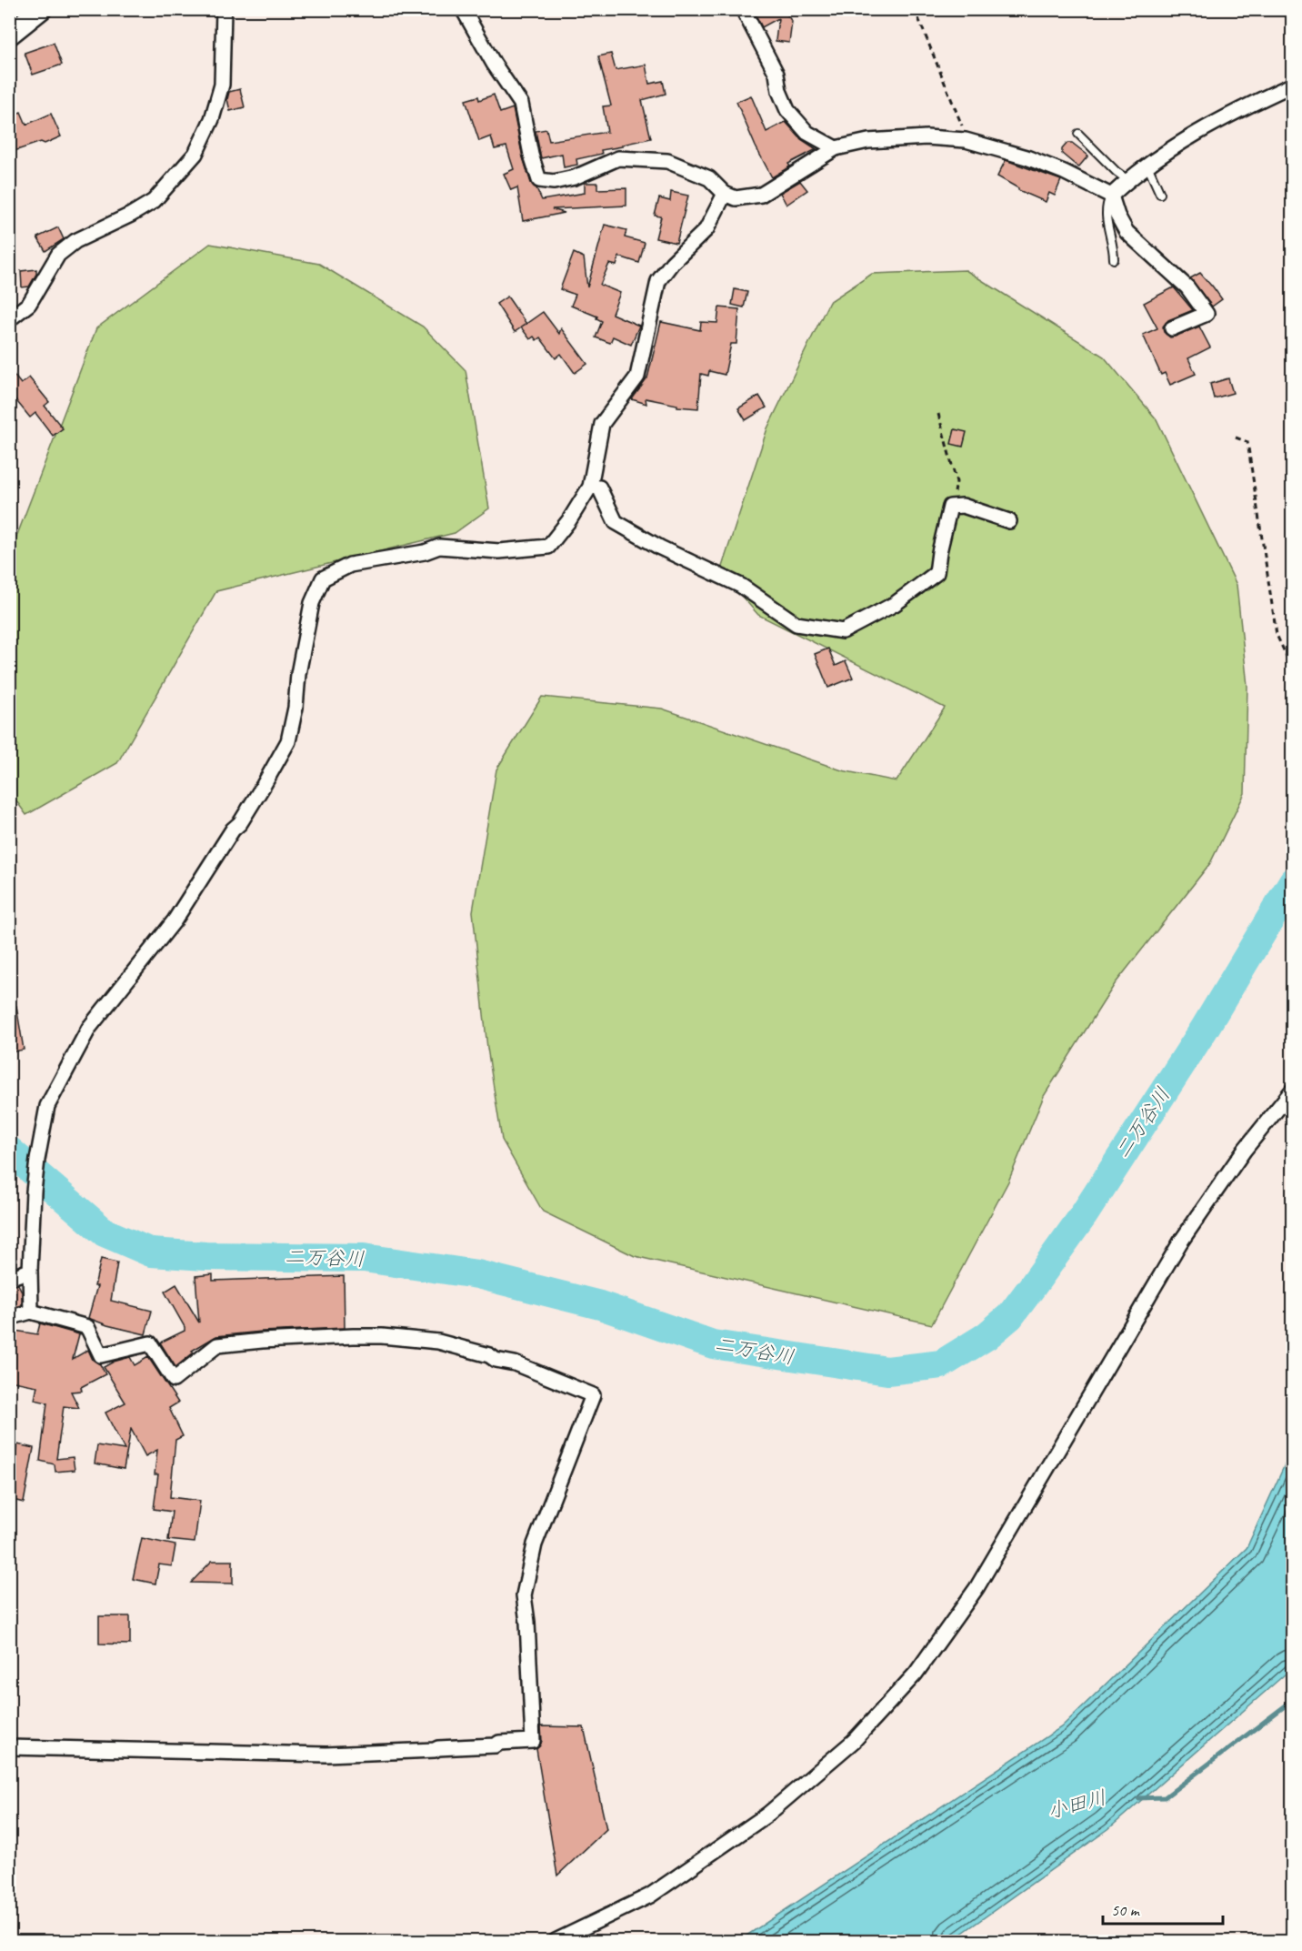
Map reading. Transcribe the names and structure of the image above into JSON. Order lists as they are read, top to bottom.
{
  "water": ["二万谷川", "小田川"],
  "scale_bar": "50 m"
}
